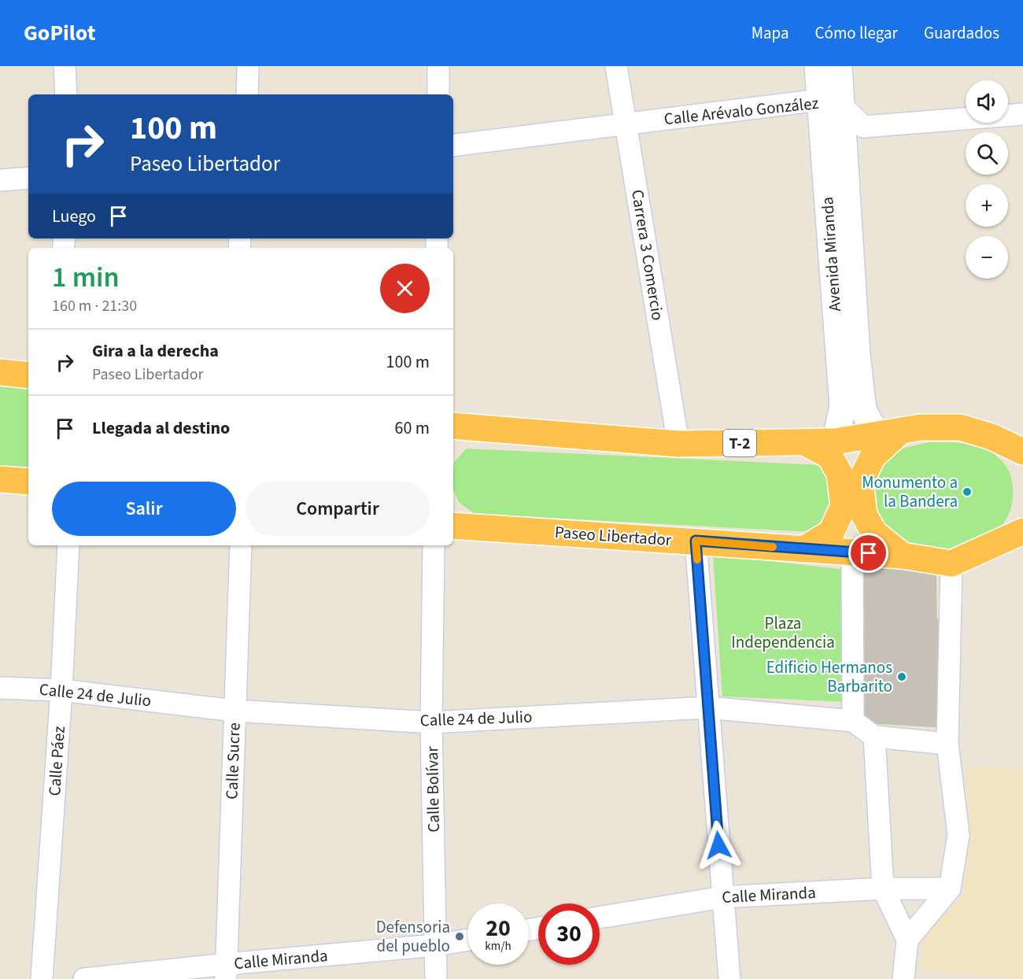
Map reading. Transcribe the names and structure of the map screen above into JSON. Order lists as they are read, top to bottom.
{
  "streets": {
    "highway": ["T-2", "Paseo Libertador"],
    "main road": ["Avenida Miranda"],
    "street": [
      "Calle Arévalo González",
      "Carrera 3 Comercio",
      "Calle 24 de Julio",
      "Calle Páez",
      "Calle Sucre",
      "Calle Bolívar",
      "Calle Miranda"
    ]
  },
  "crossings": [
    ["Calle Arévalo González", "Avenida Miranda"],
    ["Calle Arévalo González", "Carrera 3 Comercio"],
    ["Avenida Miranda", "T-2"],
    ["Carrera 3 Comercio", "T-2"],
    ["Calle 24 de Julio", "Calle Páez"],
    ["Calle 24 de Julio", "Calle Sucre"],
    ["Calle 24 de Julio", "Calle Bolívar"],
    ["Calle Sucre", "Calle Miranda"],
    ["Calle Bolívar", "Calle Miranda"]
  ],
  "parks": ["Plaza Independencia"],
  "places": ["Monumento a la Bandera", "Edificio Hermanos Barbarito", "Defensoria del pueblo"],
  "page": {
    "header": "GoPilot",
    "nav": ["Mapa", "Cómo llegar", "Guardados"],
    "map_buttons": ["+", "−"],
    "turn": ["100 m", "Paseo Libertador"],
    "then": "Luego",
    "heading": ["1 min", "160 m · 21:30"],
    "list": [
      {
        "name": "Gira a la derecha",
        "note": "Paseo Libertador",
        "value": "100 m"
      },
      {
        "name": "Llegada al destino",
        "value": "60 m"
      }
    ],
    "buttons": ["Salir", "Compartir"],
    "speed": "20 km/h",
    "limit": "30"
  }
}
